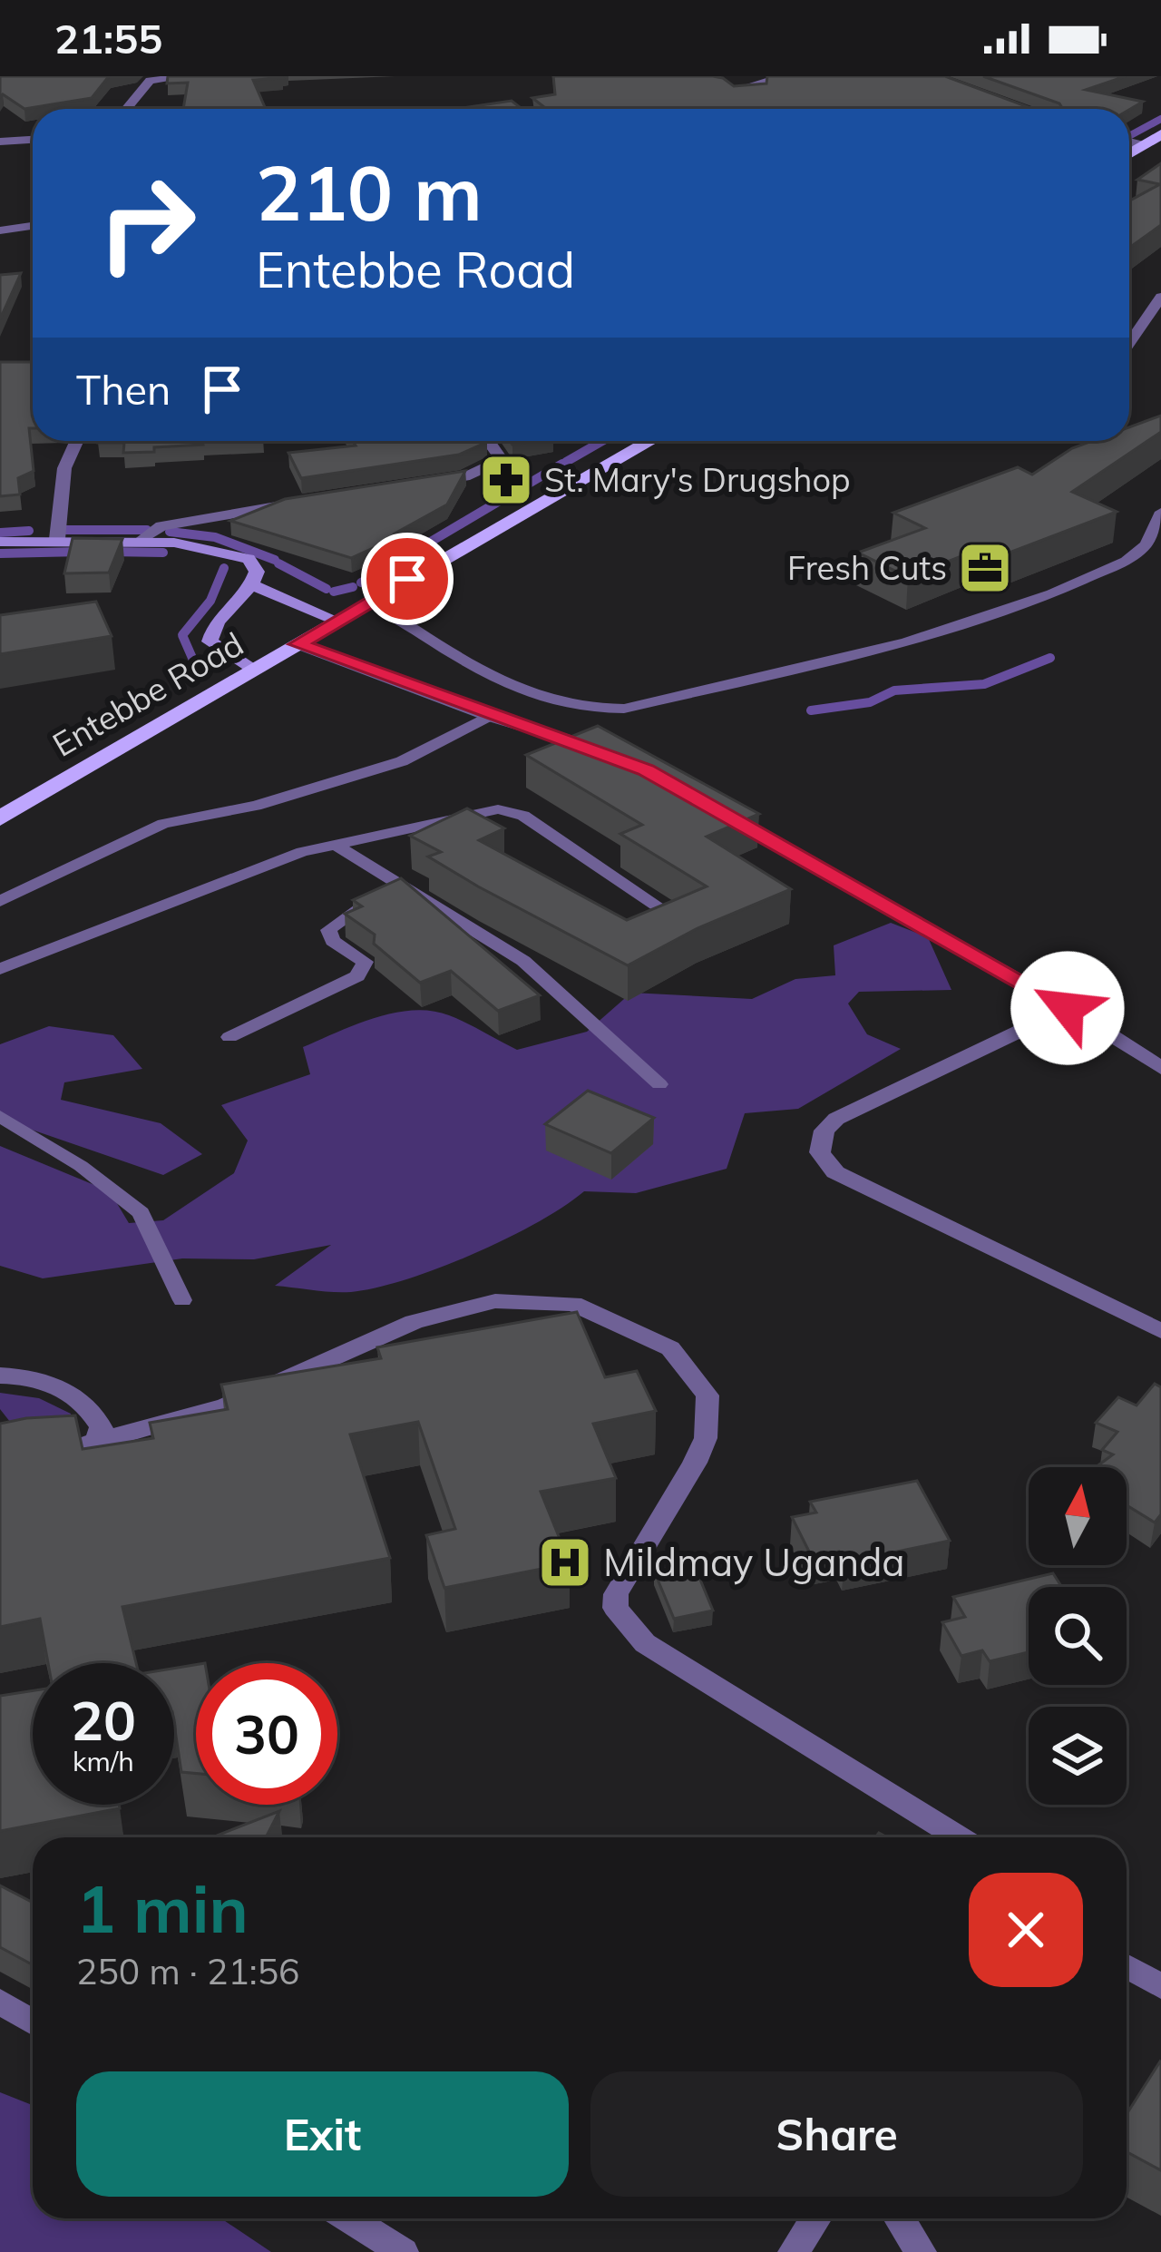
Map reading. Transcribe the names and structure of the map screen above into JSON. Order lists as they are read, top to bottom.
{
  "streets": {
    "main road": ["Entebbe Road"]
  },
  "places": {
    "pharmacy": ["St. Mary's Drugshop"],
    "office": ["Fresh Cuts"],
    "hospital": ["Mildmay Uganda"]
  },
  "north": "top",
  "page": {
    "status": "21:55",
    "turn": ["210 m", "Entebbe Road"],
    "then": "Then",
    "speed": "20 km/h",
    "limit": "30",
    "heading": ["1 min", "250 m · 21:56"],
    "buttons": ["Exit", "Share"]
  }
}
